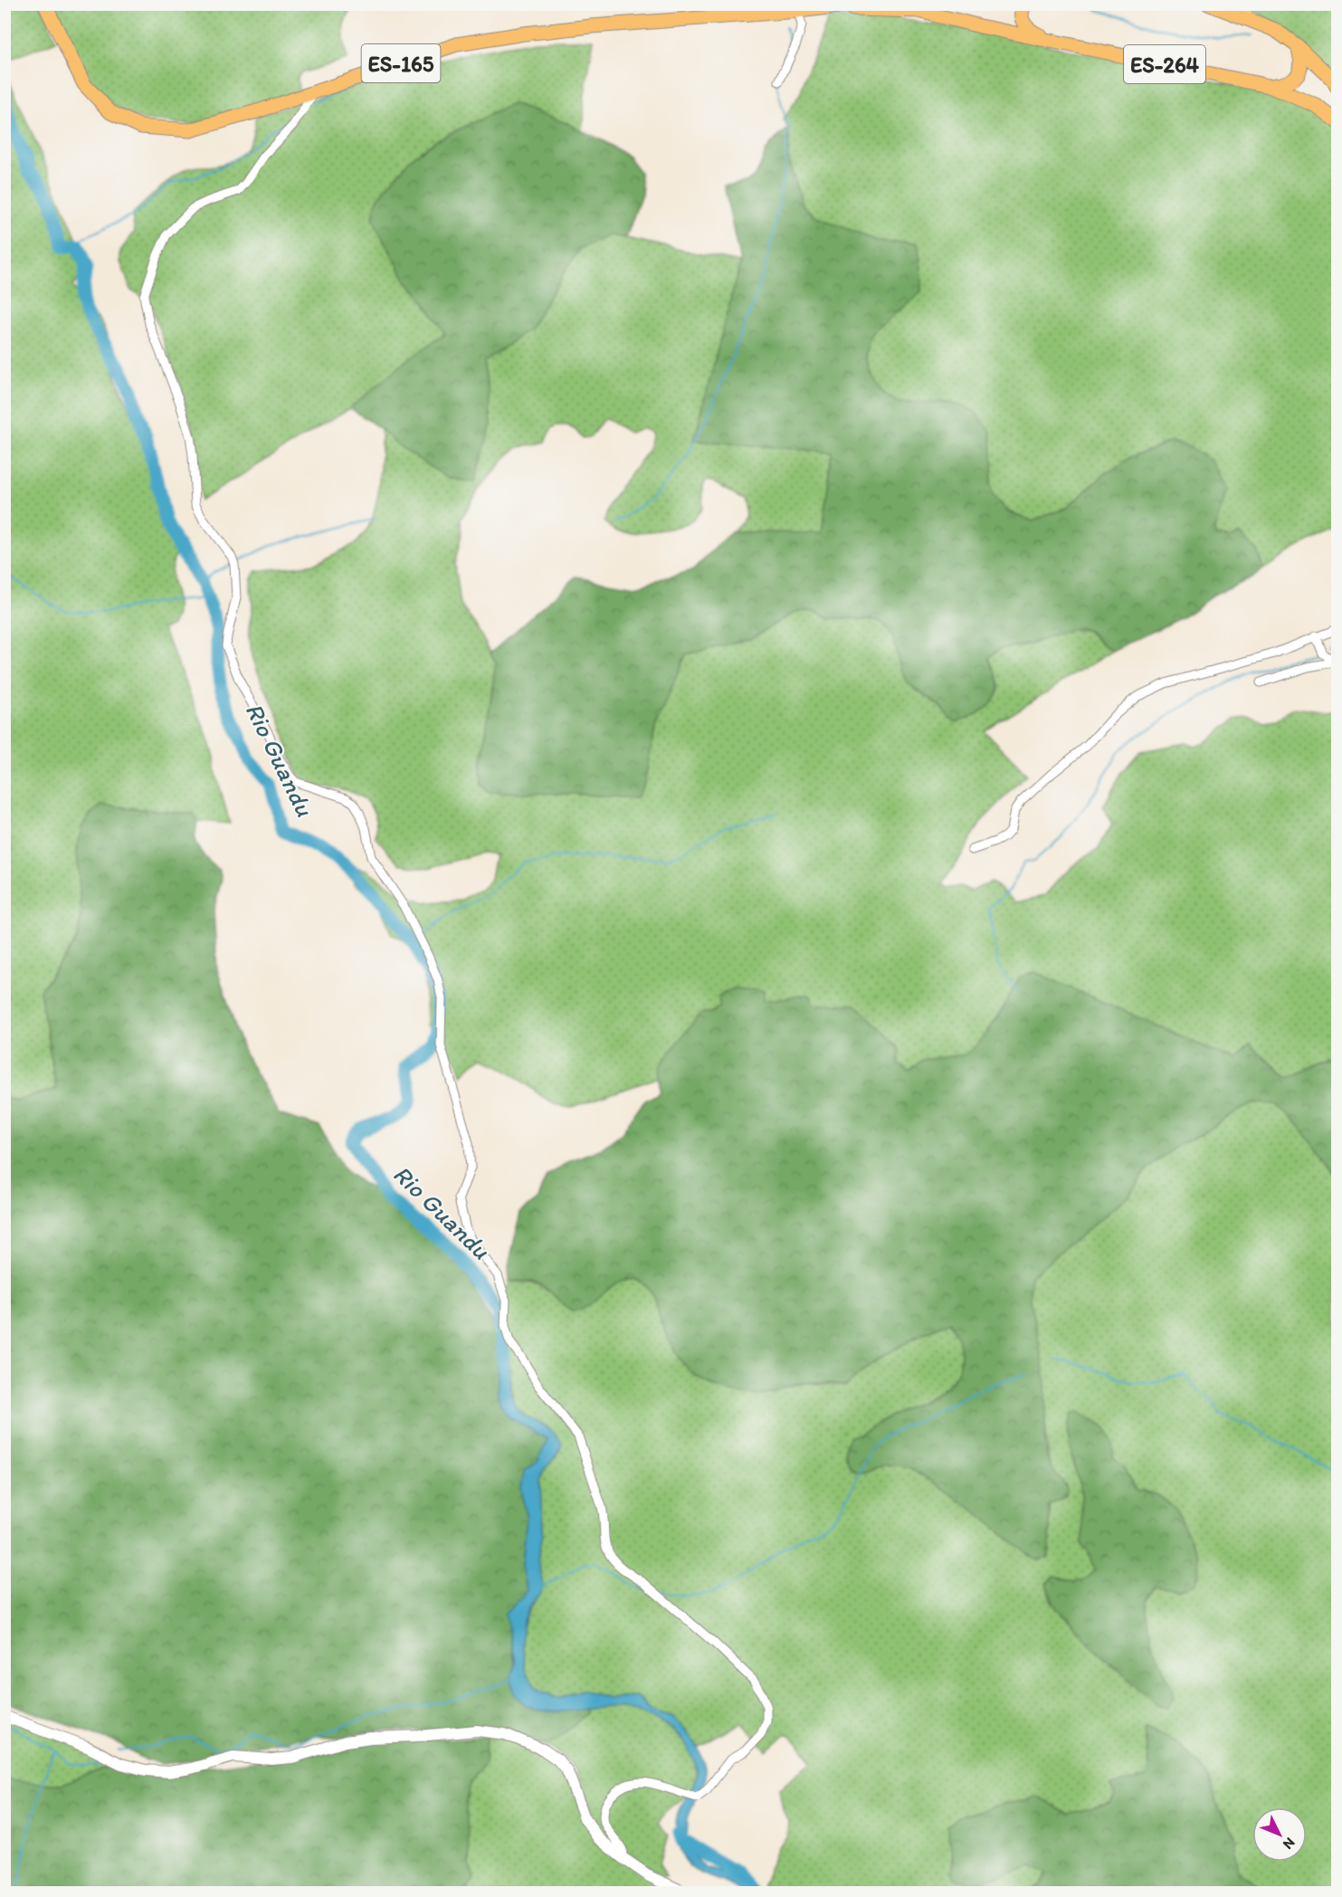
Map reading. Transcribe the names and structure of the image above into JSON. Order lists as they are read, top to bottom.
{
  "streets": {
    "main road": ["ES-165", "ES-264"]
  },
  "crossings": [
    ["ES-165", "ES-264"]
  ],
  "water": ["Rio Guandu"],
  "north": "bottom right"
}
